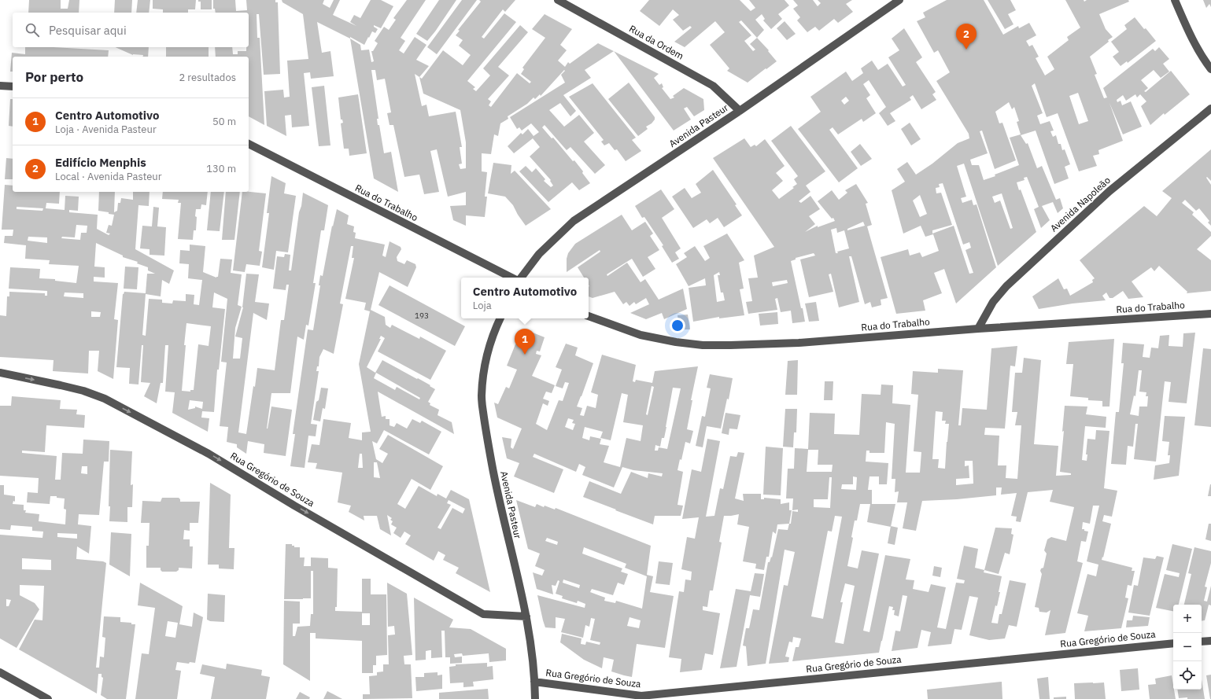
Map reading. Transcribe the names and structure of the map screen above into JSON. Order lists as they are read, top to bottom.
{
  "streets": {
    "street": [
      "Rua da Ordem",
      "Avenida Pasteur",
      "Rua do Trabalho",
      "Avenida Napoleão",
      "Rua Gregório de Souza"
    ]
  },
  "crossings": [
    ["Rua da Ordem", "Avenida Pasteur"],
    ["Avenida Pasteur", "Rua Gregório de Souza"],
    ["Rua do Trabalho", "Avenida Napoleão"]
  ],
  "one_way": ["Rua Gregório de Souza"],
  "house_numbers": ["193"],
  "page": {
    "search": "Pesquisar aqui",
    "pins": ["2", "1"],
    "heading": ["Por perto", "2 resultados"],
    "list": [
      {
        "mark": "1",
        "name": "Centro Automotivo",
        "note": "Loja · Avenida Pasteur",
        "value": "50 m"
      },
      {
        "mark": "2",
        "name": "Edifício Menphis",
        "note": "Local · Avenida Pasteur",
        "value": "130 m"
      }
    ],
    "popup": ["Centro Automotivo", "Loja"],
    "map_buttons": ["+", "−"]
  }
}
